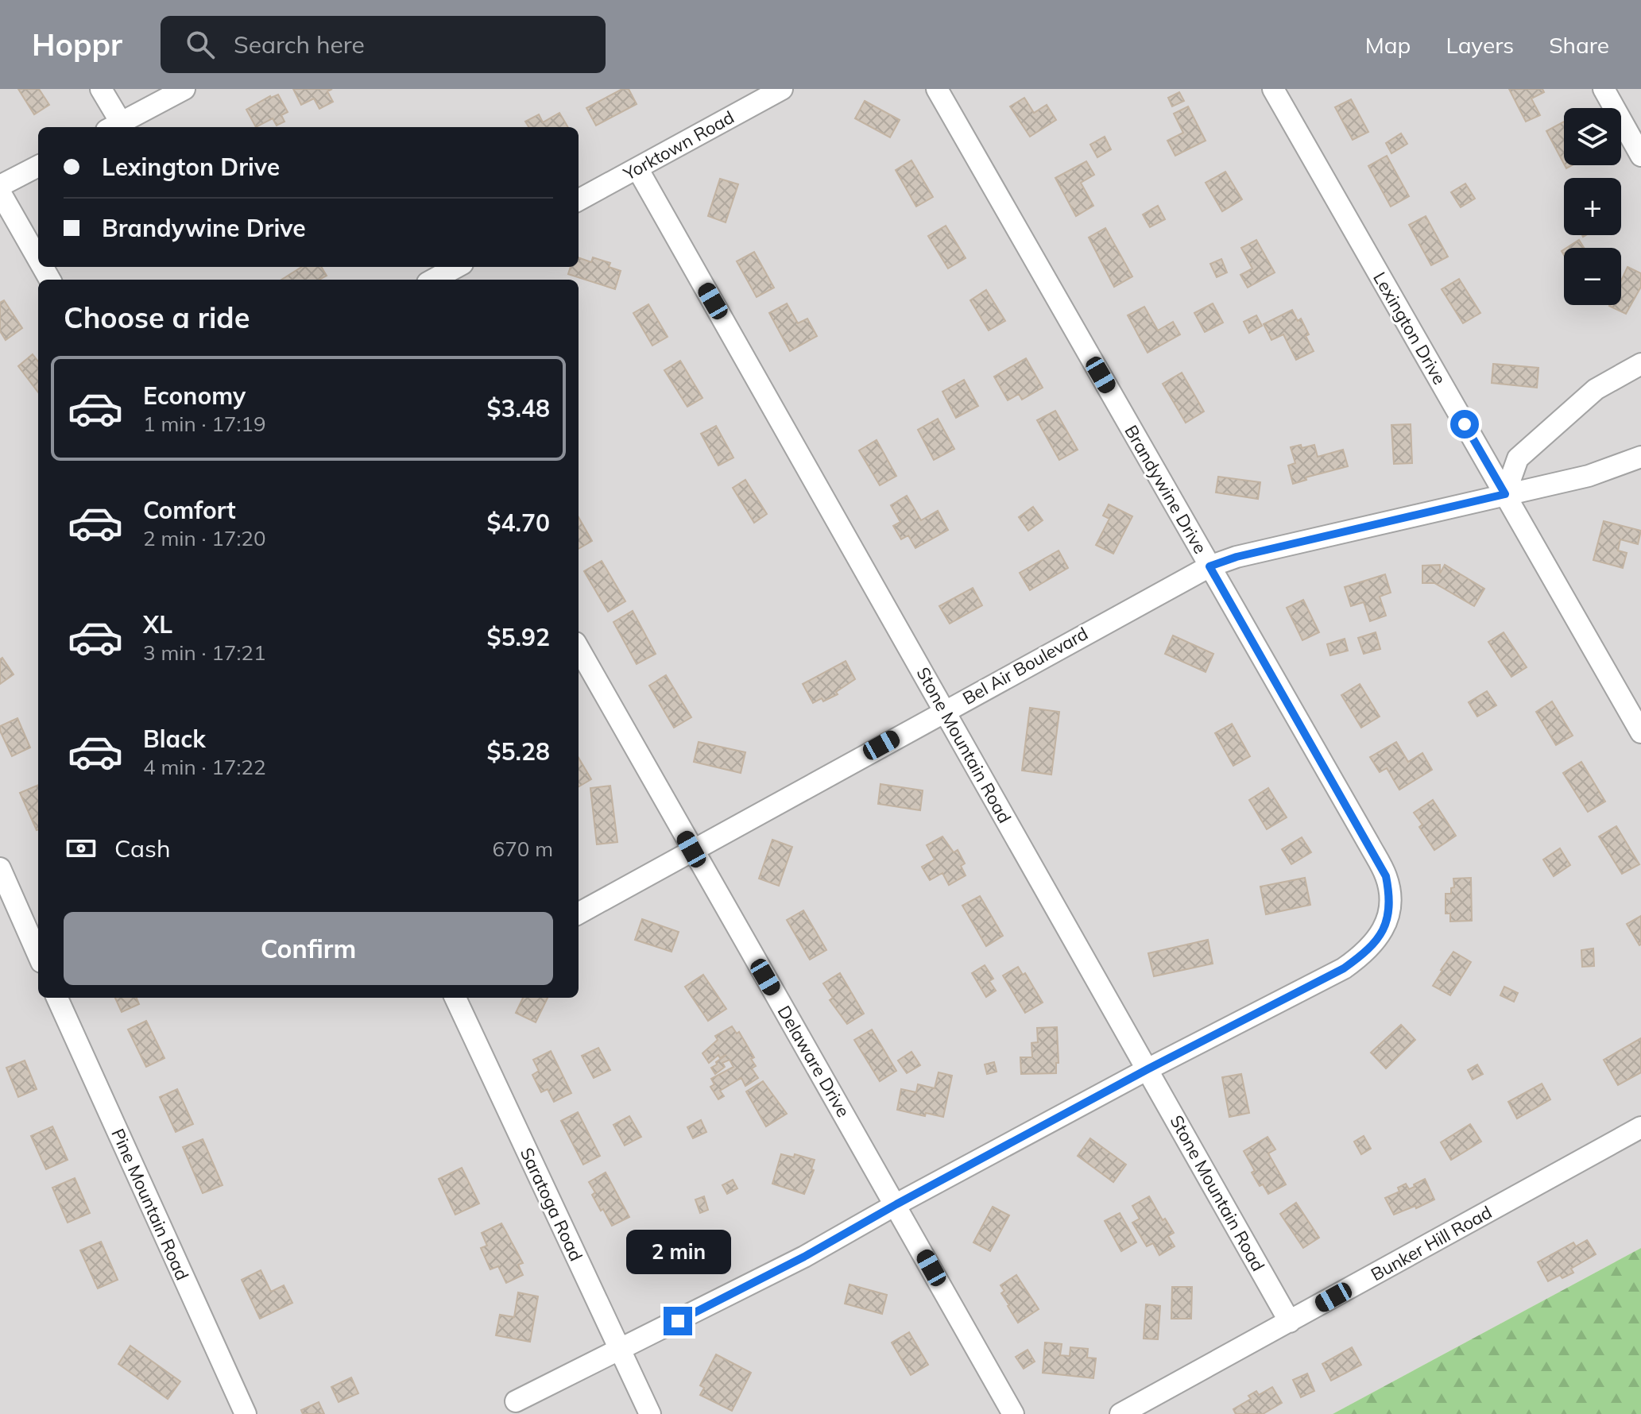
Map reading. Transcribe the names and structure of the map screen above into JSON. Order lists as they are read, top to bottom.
{
  "streets": {
    "street": [
      "Yorktown Road",
      "Lexington Drive",
      "Brandywine Drive",
      "Bel Air Boulevard",
      "Stone Mountain Road",
      "Delaware Drive",
      "Pine Mountain Road",
      "Saratoga Road",
      "Bunker Hill Road"
    ]
  },
  "crossings": [
    ["Yorktown Road", "Stone Mountain Road"],
    ["Lexington Drive", "Bel Air Boulevard"],
    ["Brandywine Drive", "Bel Air Boulevard"],
    ["Brandywine Drive", "Stone Mountain Road"],
    ["Brandywine Drive", "Delaware Drive"],
    ["Brandywine Drive", "Saratoga Road"],
    ["Bel Air Boulevard", "Stone Mountain Road"],
    ["Bel Air Boulevard", "Delaware Drive"],
    ["Stone Mountain Road", "Bunker Hill Road"]
  ],
  "page": {
    "header": "Hoppr",
    "search": "Search here",
    "nav": ["Map", "Layers", "Share"],
    "map_buttons": ["+", "−"],
    "banner": ["Lexington Drive", "Brandywine Drive"],
    "heading": "Choose a ride",
    "list": [
      {
        "name": "Economy",
        "note": "1 min · 17:19",
        "value": "$3.48"
      },
      {
        "name": "Comfort",
        "note": "2 min · 17:20",
        "value": "$4.70"
      },
      {
        "name": "XL",
        "note": "3 min · 17:21",
        "value": "$5.92"
      },
      {
        "name": "Black",
        "note": "4 min · 17:22",
        "value": "$5.28"
      }
    ],
    "pay": ["Cash", "670 m"],
    "buttons": "Confirm",
    "bubble": "2 min"
  }
}
